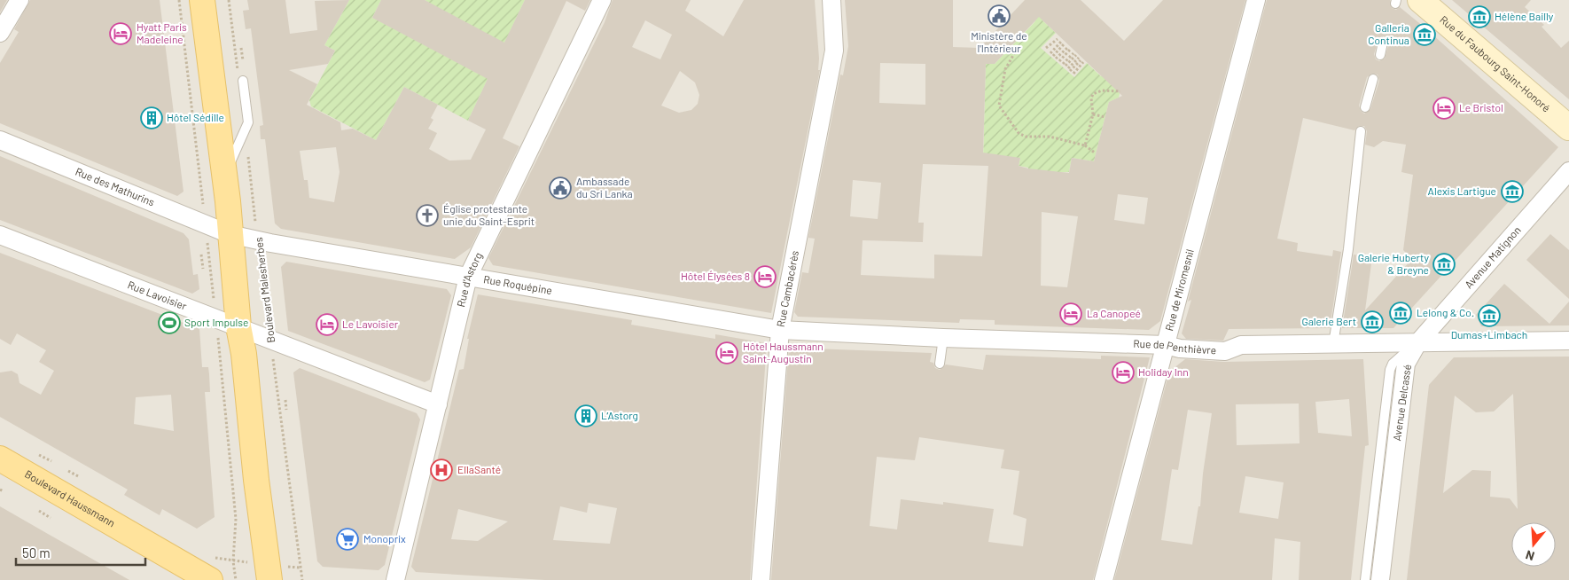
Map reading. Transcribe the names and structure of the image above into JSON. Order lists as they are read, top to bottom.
{
  "streets": {
    "main road": ["Boulevard Haussmann"],
    "street": [
      "Rue du Faubourg Saint-Honoré",
      "Rue des Mathurins",
      "Avenue Matignon",
      "Rue d'Astorg",
      "Rue Roquépine",
      "Rue Cambacérès",
      "Rue de Miromesnil",
      "Rue Lavoisier",
      "Rue de Penthièvre",
      "Avenue Delcassé"
    ],
    "path": ["Boulevard Malesherbes"]
  },
  "crossings": [
    ["Rue des Mathurins", "Rue Roquépine"],
    ["Avenue Matignon", "Rue de Penthièvre"],
    ["Avenue Matignon", "Avenue Delcassé"],
    ["Rue d'Astorg", "Rue Roquépine"],
    ["Rue d'Astorg", "Rue Lavoisier"],
    ["Rue Roquépine", "Rue Cambacérès"],
    ["Rue Roquépine", "Boulevard Malesherbes"],
    ["Rue Roquépine", "Rue de Penthièvre"],
    ["Rue Cambacérès", "Rue de Penthièvre"],
    ["Boulevard Malesherbes", "Rue Lavoisier"],
    ["Rue de Miromesnil", "Rue de Penthièvre"],
    ["Rue de Penthièvre", "Avenue Delcassé"]
  ],
  "places": {
    "public building": ["Ministère de l'Intérieur", "Ambassade du Sri Lanka"],
    "museum": [
      "Hélène Bailly",
      "Galleria Continua",
      "Alexis Lartigue",
      "Galerie Huberty & Breyne",
      "Lelong & Co.",
      "Dumas+Limbach",
      "Galerie Bert"
    ],
    "hotel": [
      "Hyatt Paris Madeleine",
      "Le Bristol",
      "Hôtel Élysées 8",
      "La Canopeé",
      "Le Lavoisier",
      "Hôtel Haussmann Saint-Augustin",
      "Holiday Inn"
    ],
    "building": ["Hôtel Sédille", "L’Astorg"],
    "church": ["Église protestante unie du Saint-Esprit"],
    "sports": ["Sport Impulse"],
    "hospital": ["EllaSanté"],
    "supermarket": ["Monoprix"]
  },
  "scale_bar": "50 m",
  "north": "bottom"
}
